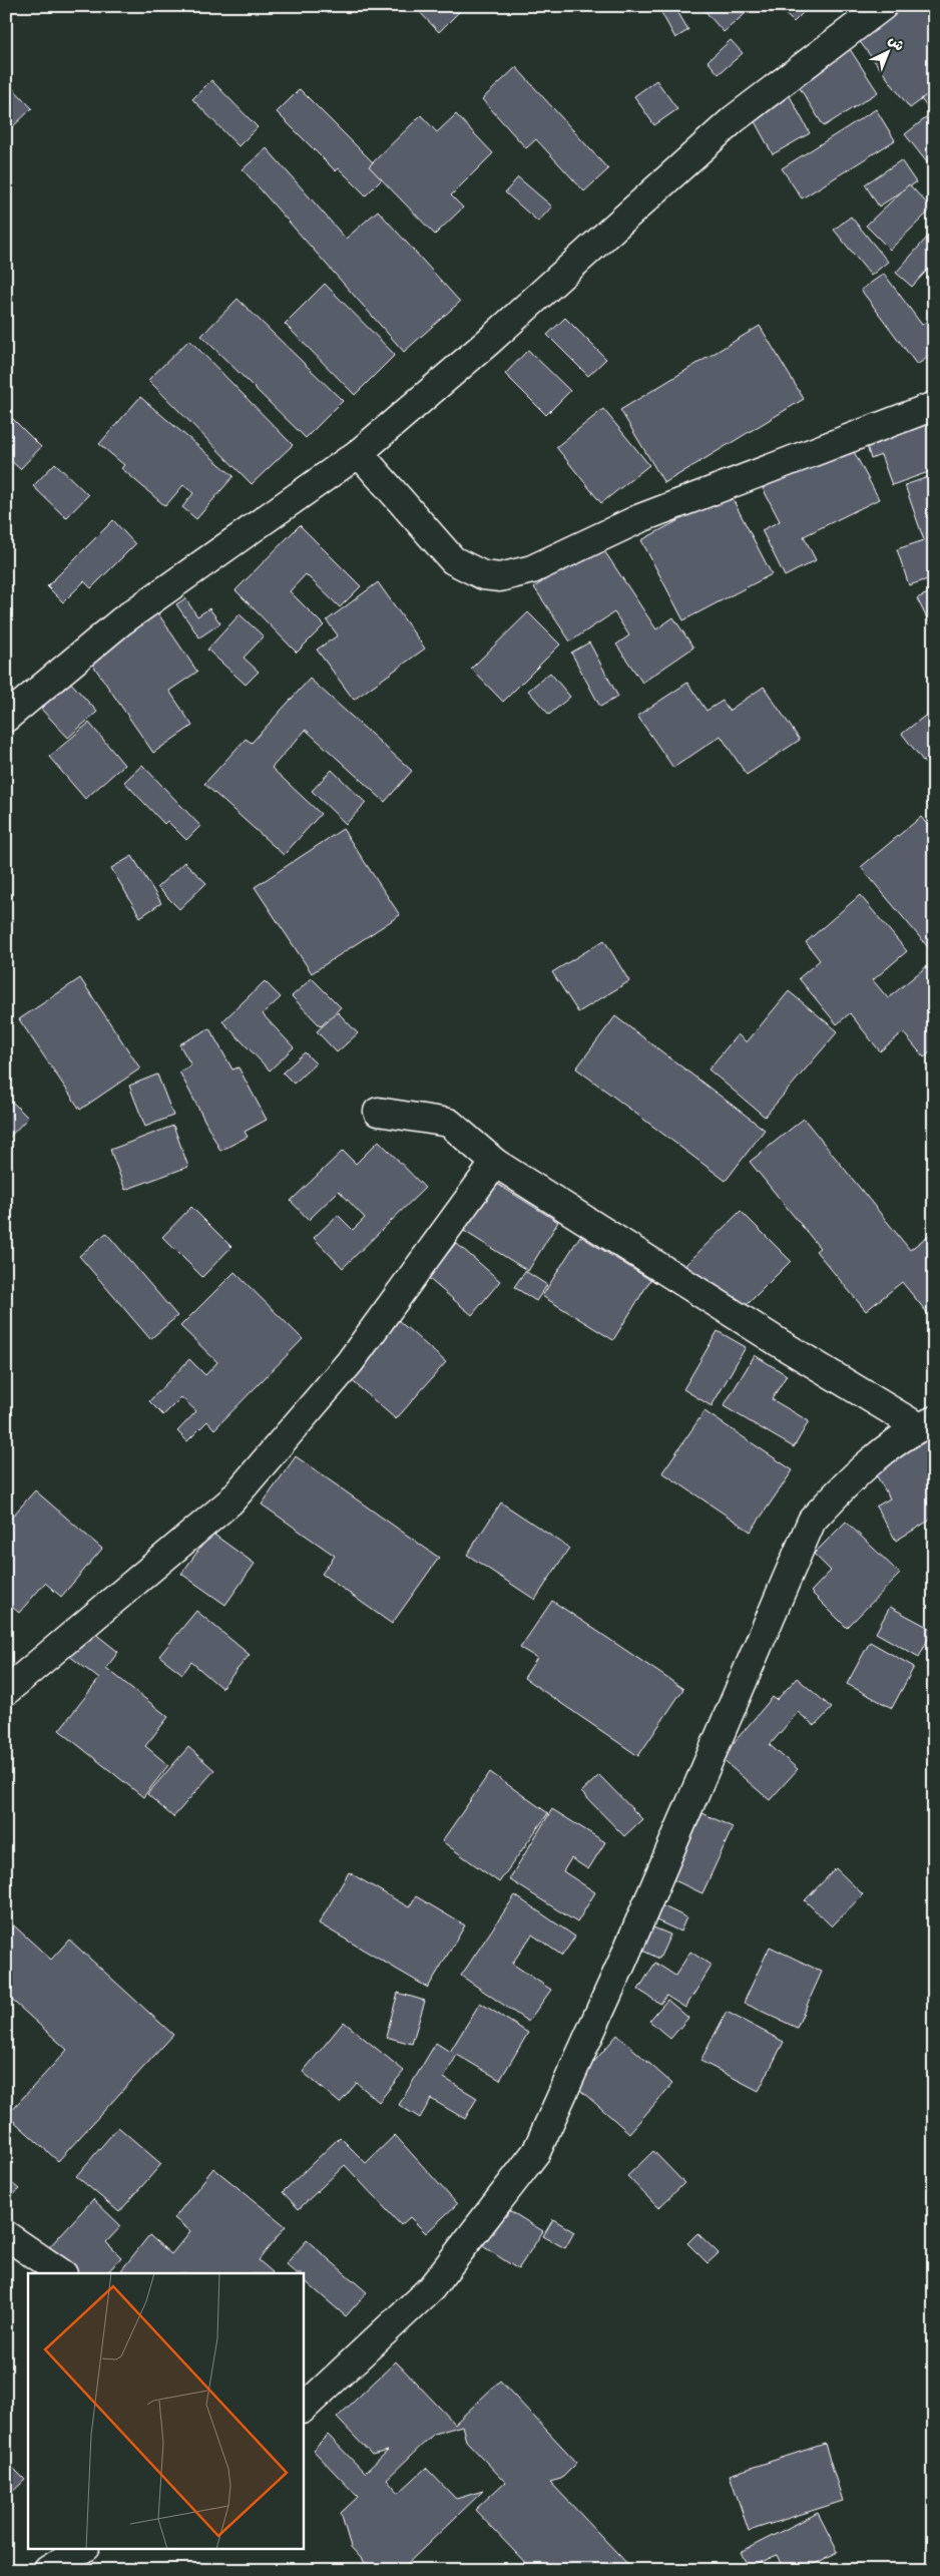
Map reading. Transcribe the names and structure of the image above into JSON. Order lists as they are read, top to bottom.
{
  "north": "top right"
}
